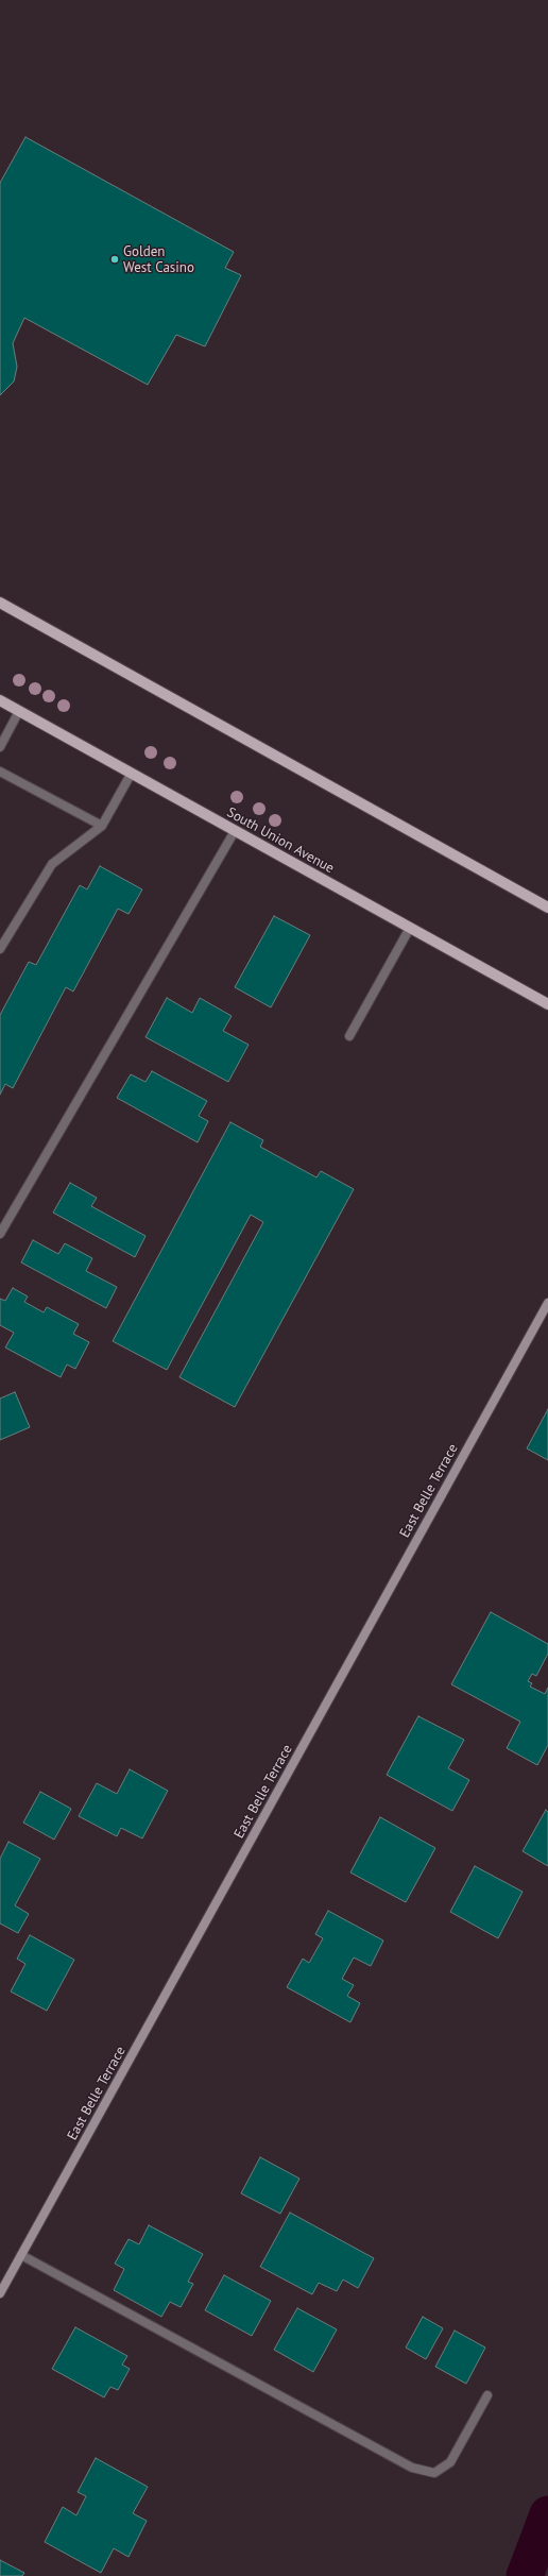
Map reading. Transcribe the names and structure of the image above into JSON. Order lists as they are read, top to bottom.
{
  "streets": {
    "main road": ["South Union Avenue"],
    "street": ["East Belle Terrace"]
  },
  "places": ["Golden West Casino"]
}
